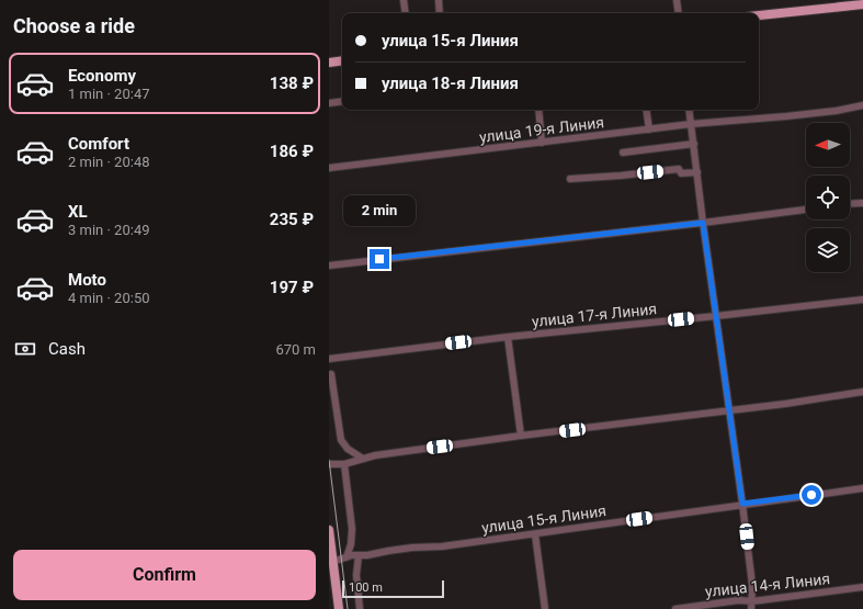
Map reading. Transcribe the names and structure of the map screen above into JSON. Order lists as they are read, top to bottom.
{
  "streets": {
    "street": [
      "улица 19-я Линия",
      "улица 17-я Линия",
      "улица 15-я Линия",
      "улица 14-я Линия"
    ]
  },
  "scale_bar": "100 m",
  "north": "left",
  "page": {
    "heading": "Choose a ride",
    "banner": ["улица 15-я Линия", "улица 18-я Линия"],
    "list": [
      {
        "name": "Economy",
        "note": "1 min · 20:47",
        "value": "138 ₽"
      },
      {
        "name": "Comfort",
        "note": "2 min · 20:48",
        "value": "186 ₽"
      },
      {
        "name": "XL",
        "note": "3 min · 20:49",
        "value": "235 ₽"
      },
      {
        "name": "Moto",
        "note": "4 min · 20:50",
        "value": "197 ₽"
      }
    ],
    "bubble": "2 min",
    "pay": ["Cash", "670 m"],
    "buttons": "Confirm",
    "scale": "100 m"
  }
}
